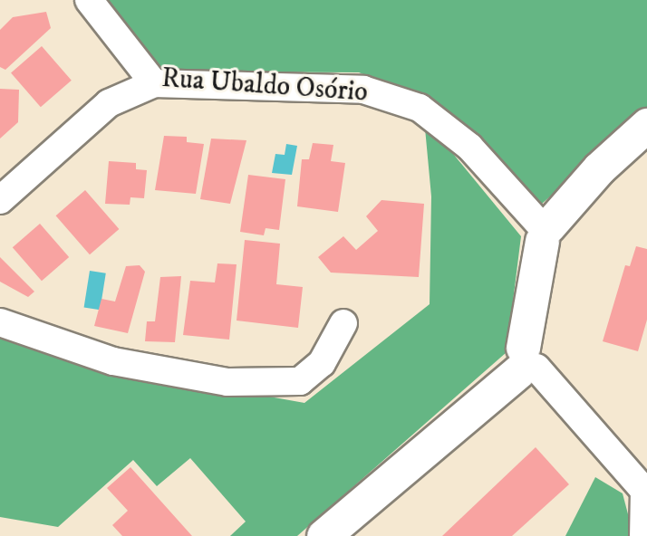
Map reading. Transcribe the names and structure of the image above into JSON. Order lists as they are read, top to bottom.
{
  "streets": {
    "street": ["Rua Ubaldo Osório"]
  }
}
